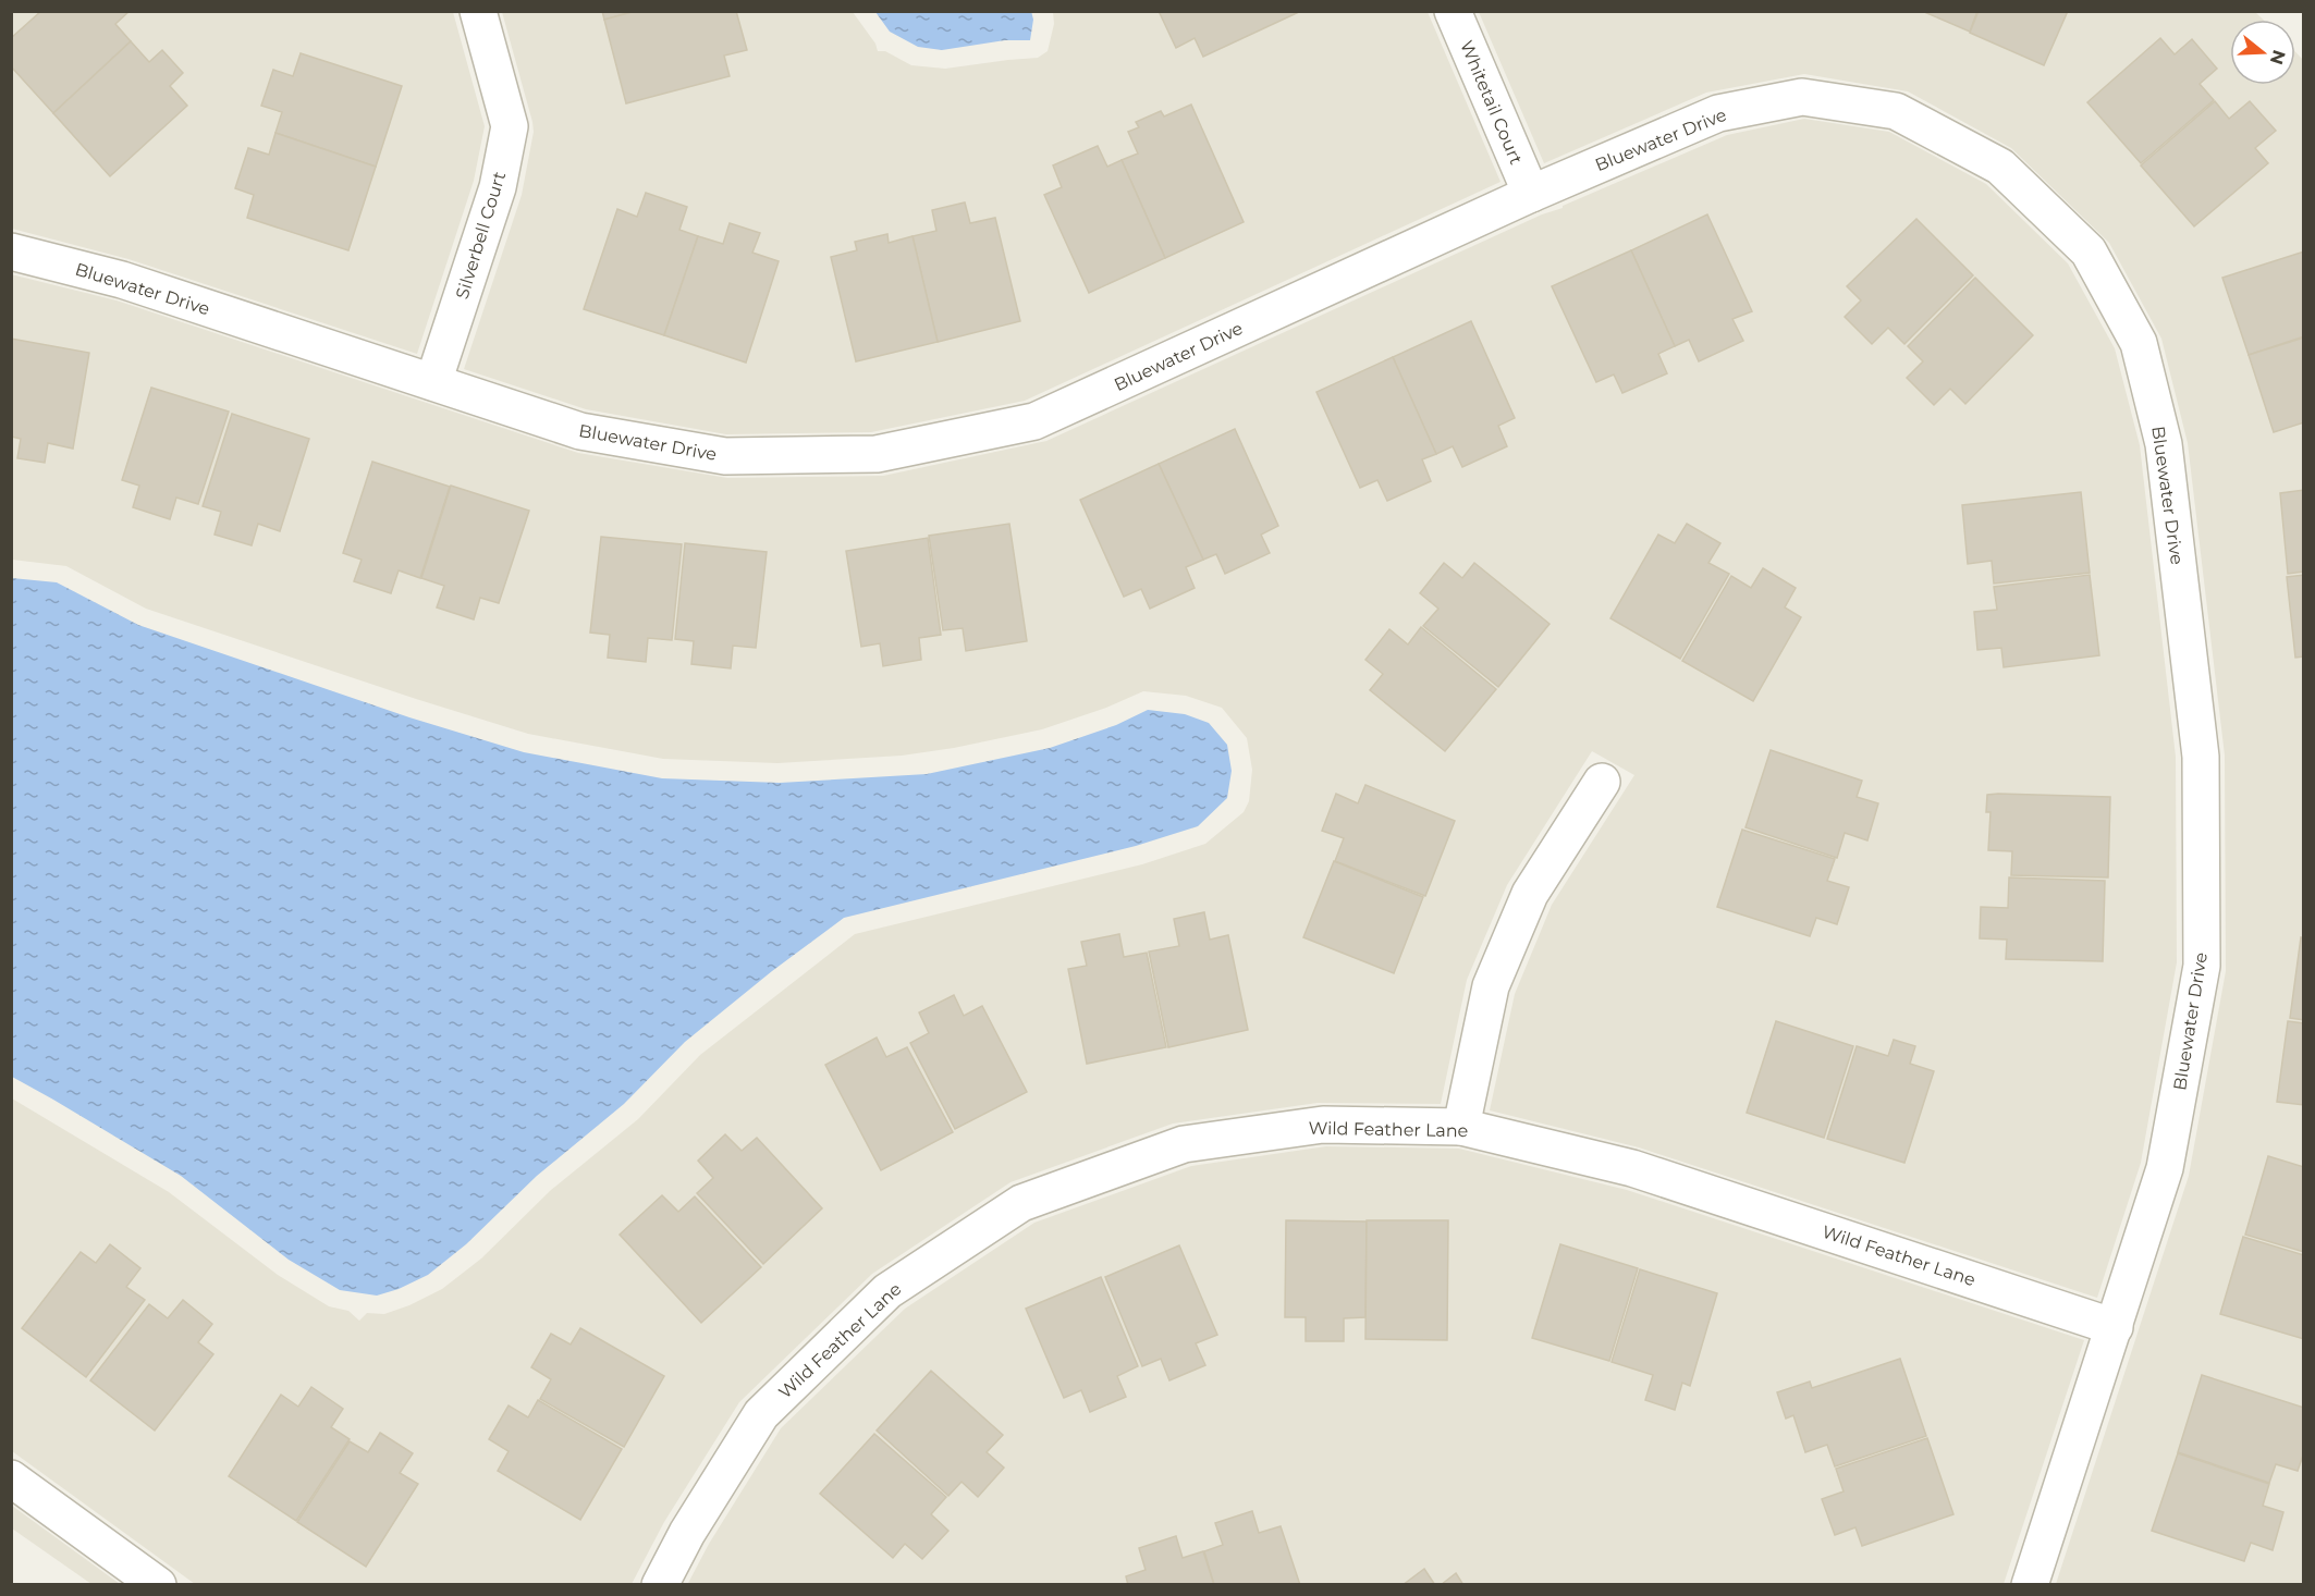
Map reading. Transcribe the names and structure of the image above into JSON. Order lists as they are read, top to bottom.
{
  "streets": {
    "street": [
      "Whitetail Court",
      "Bluewater Drive",
      "Silverbell Court",
      "Wild Feather Lane"
    ]
  },
  "crossings": [
    ["Whitetail Court", "Bluewater Drive"],
    ["Bluewater Drive", "Silverbell Court"],
    ["Bluewater Drive", "Wild Feather Lane"]
  ],
  "north": "right"
}
